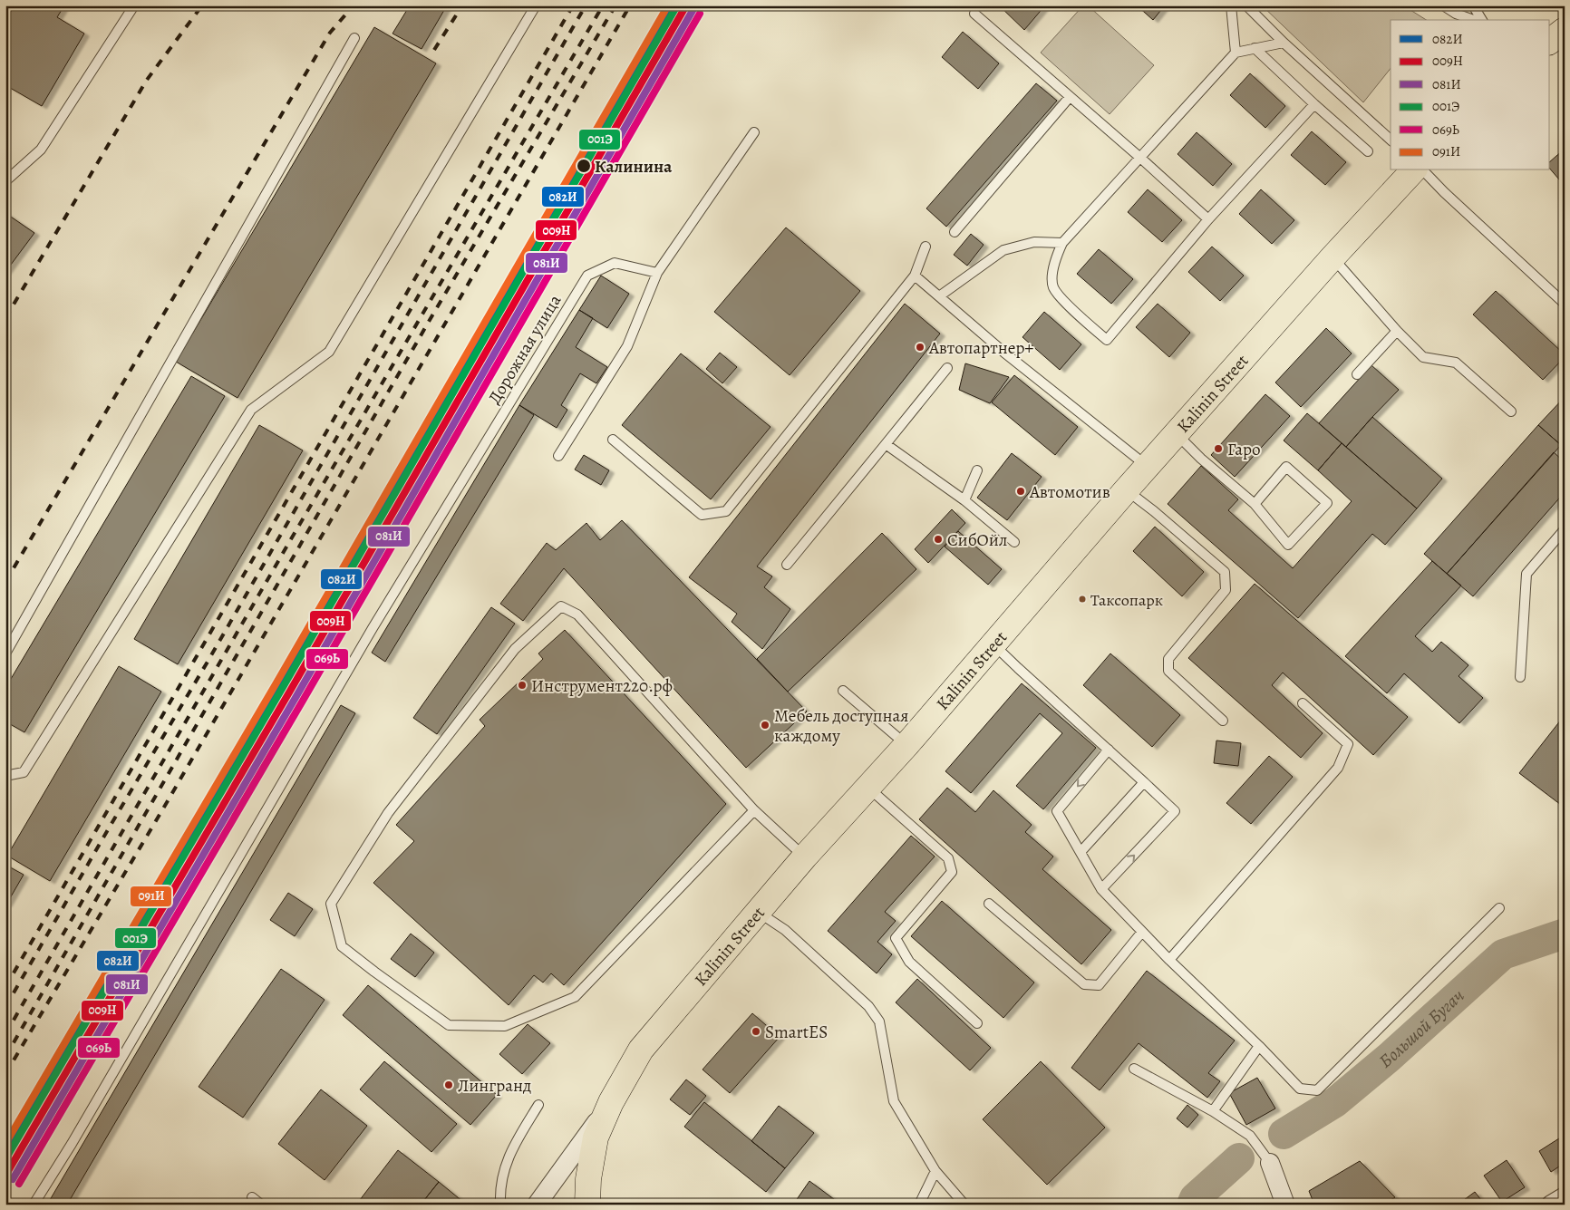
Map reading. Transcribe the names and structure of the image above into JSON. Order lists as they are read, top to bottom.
{
  "streets": {
    "main road": ["Kalinin Street"],
    "lane": ["Дорожная улица"]
  },
  "water": ["Большой Бугач"],
  "places": [
    "Калинина",
    "Автопартнер+",
    "Гаро",
    "Автомотив",
    "СибОйл",
    "Таксопарк",
    "Инструмент220.рф",
    "Мебель доступная каждому",
    "SmartES",
    "Лингранд"
  ],
  "lines": [
    "transit line 082И",
    "transit line 009Н",
    "transit line 001Э",
    "transit line 091И",
    "transit line 081И",
    "transit line 069Ь"
  ],
  "legend": [
    "082И",
    "009Н",
    "081И",
    "001Э",
    "069Ь",
    "091И"
  ]
}
